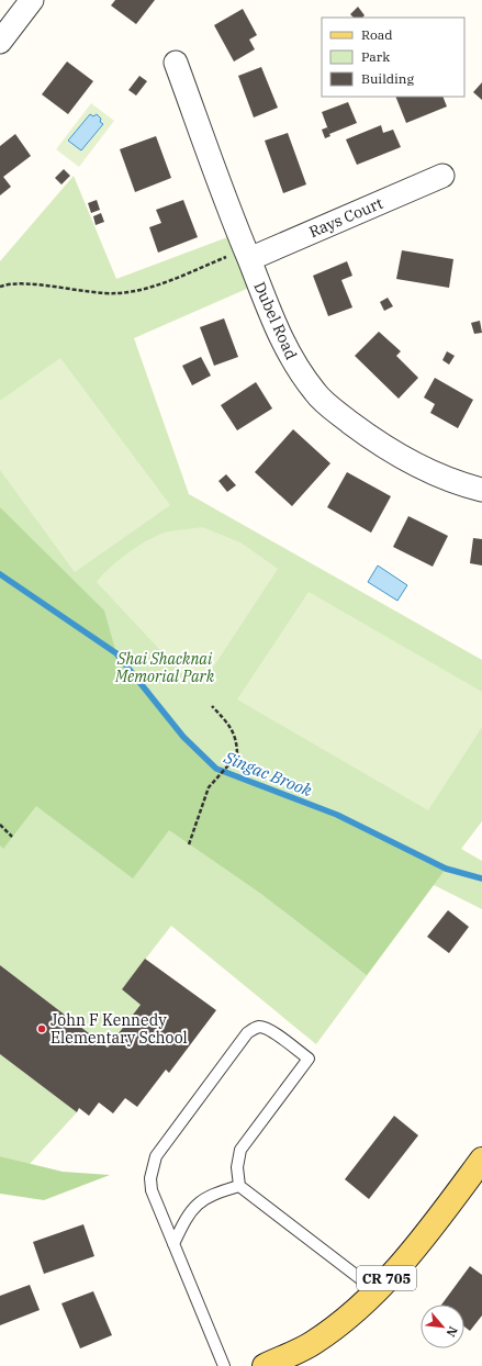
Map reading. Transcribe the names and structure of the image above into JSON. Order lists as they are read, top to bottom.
{
  "streets": {
    "main road": ["CR 705"],
    "street": ["Rays Court", "Dubel Road"]
  },
  "crossings": [
    ["Rays Court", "Dubel Road"]
  ],
  "water": ["Singac Brook"],
  "parks": ["Shai Shacknai Memorial Park"],
  "places": ["John F Kennedy Elementary School"],
  "legend": ["Road", "Park", "Building"],
  "north": "bottom right"
}
